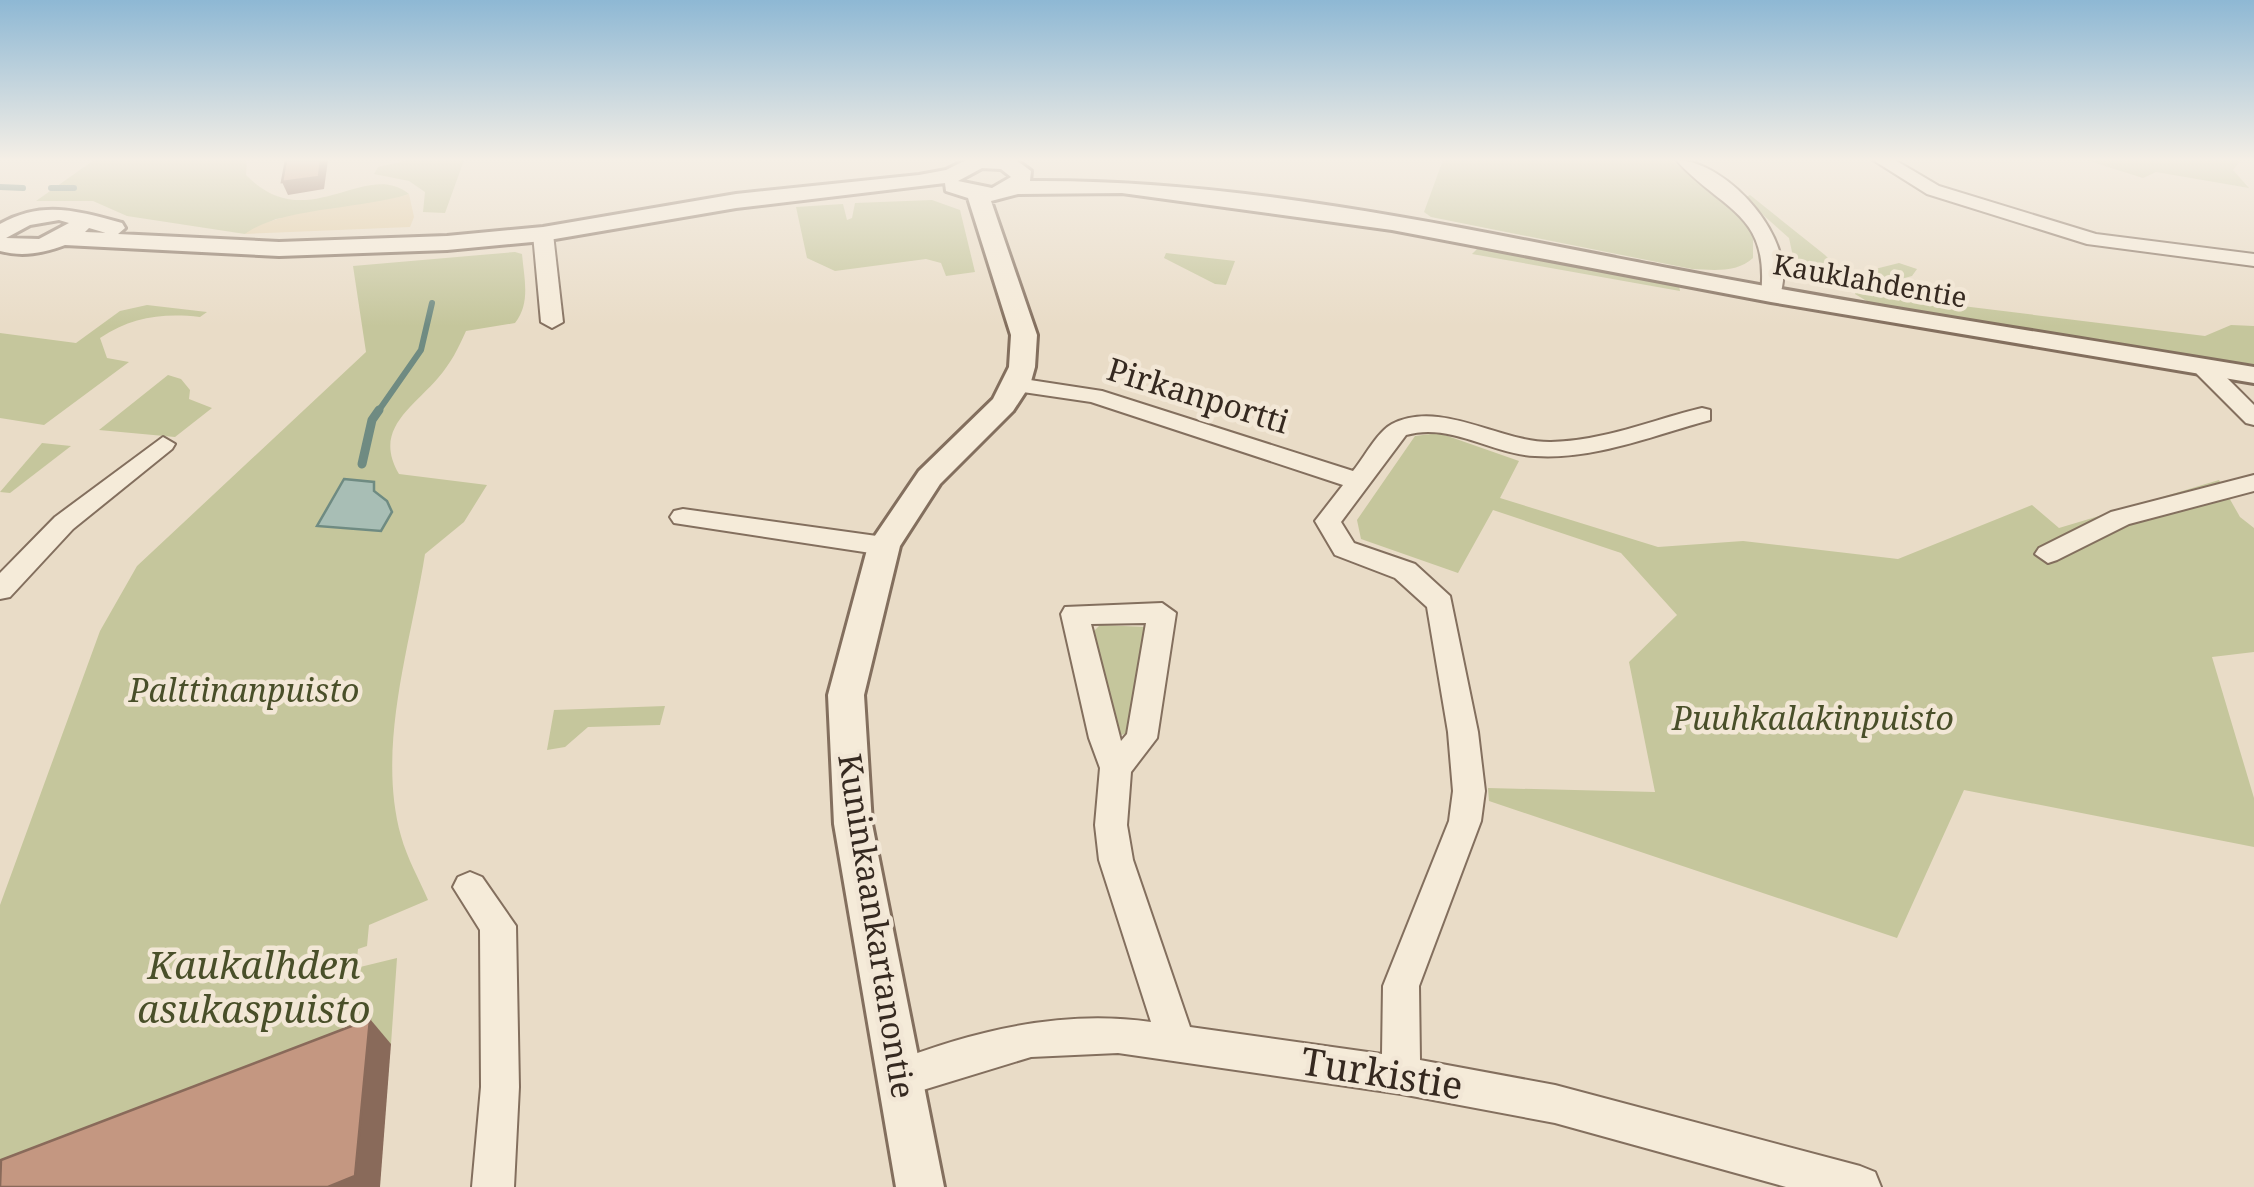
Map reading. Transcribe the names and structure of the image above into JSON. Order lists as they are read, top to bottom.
{
  "streets": {
    "street": [
      "Kauklahdentie",
      "Pirkanportti",
      "Kuninkaankartanontie",
      "Turkistie"
    ]
  },
  "crossings": [
    ["Pirkanportti", "Kuninkaankartanontie"],
    ["Kuninkaankartanontie", "Turkistie"]
  ],
  "parks": ["Palttinanpuisto", "Puuhkalakinpuisto", "Kaukalhden asukaspuisto"]
}
